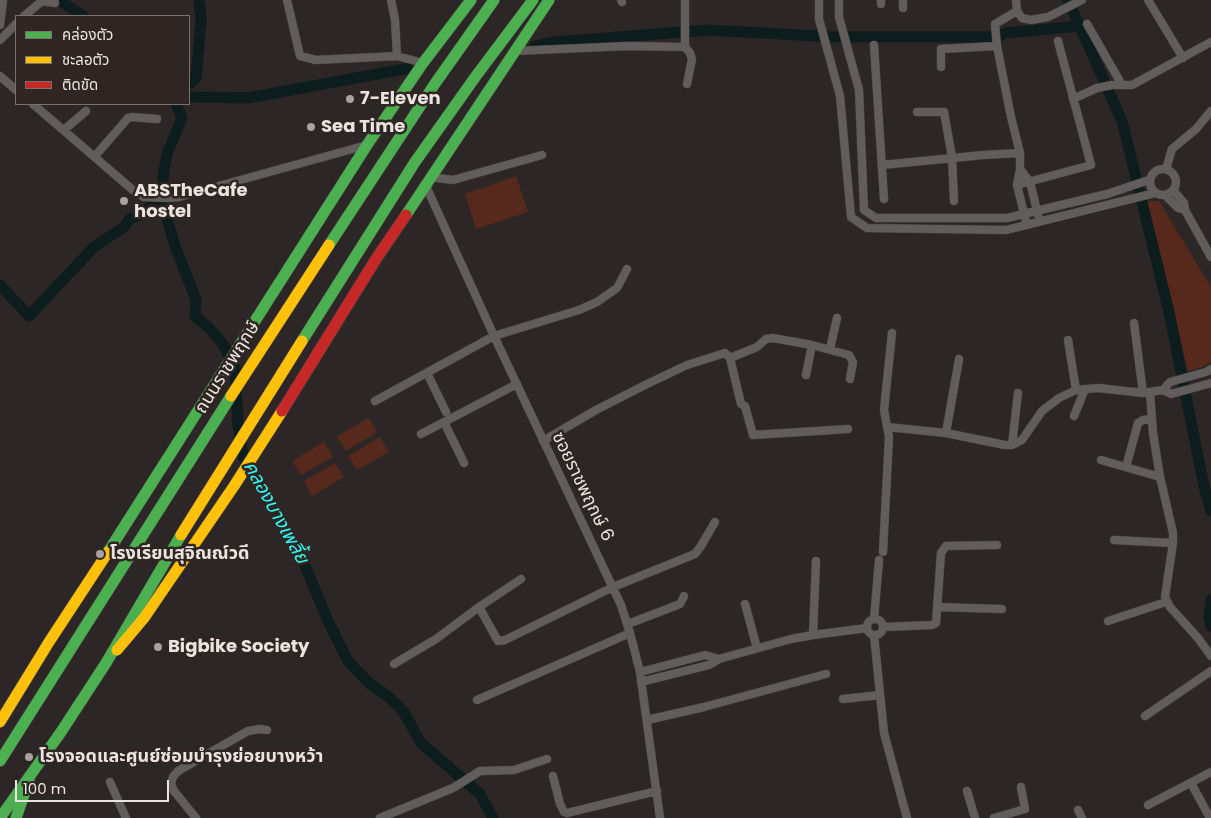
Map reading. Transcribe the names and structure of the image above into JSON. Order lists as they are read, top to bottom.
{
  "streets": {
    "main road": ["ถนนราชพฤกษ์"],
    "street": ["ซอยราชพฤกษ์ 6"]
  },
  "water": ["คลองบางเพลี้ย"],
  "places": [
    "7-Eleven",
    "Sea Time",
    "ABSTheCafe hostel",
    "โรงเรียนสุจิณณ์วดี",
    "Bigbike Society",
    "โรงจอดและศูนย์ซ่อมบำรุงย่อยบางหว้า"
  ],
  "legend": ["คล่องตัว", "ชะลอตัว", "ติดขัด"],
  "scale_bar": "100 m"
}
